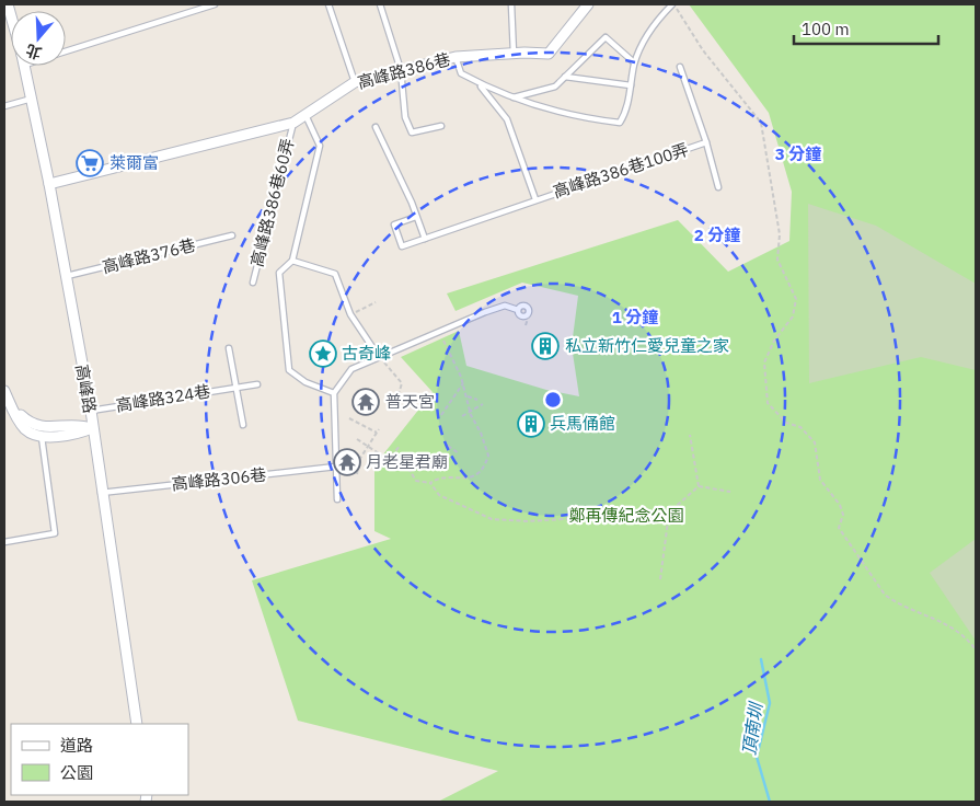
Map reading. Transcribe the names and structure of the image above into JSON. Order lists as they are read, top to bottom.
{
  "streets": {
    "street": ["高峰路386巷", "高峰路"],
    "lane": [
      "高峰路386巷100弄",
      "高峰路386巷60弄",
      "高峰路376巷",
      "高峰路324巷",
      "高峰路306巷"
    ]
  },
  "crossings": [
    ["高峰路386巷", "高峰路386巷100弄"],
    ["高峰路386巷", "高峰路386巷60弄"],
    ["高峰路386巷", "高峰路"],
    ["高峰路376巷", "高峰路"],
    ["高峰路", "高峰路324巷"],
    ["高峰路", "高峰路306巷"]
  ],
  "water": ["頂南圳"],
  "parks": ["鄭再傳紀念公園"],
  "places": {
    "supermarket": ["萊爾富"],
    "building": ["私立新竹仁愛兒童之家", "兵馬俑館"],
    "place": ["古奇峰"],
    "temple": ["普天宮", "月老星君廟"]
  },
  "legend": ["道路", "公園"],
  "scale_bar": "100 m",
  "north": "bottom",
  "rings": ["3 分鐘", "2 分鐘", "1 分鐘"]
}
